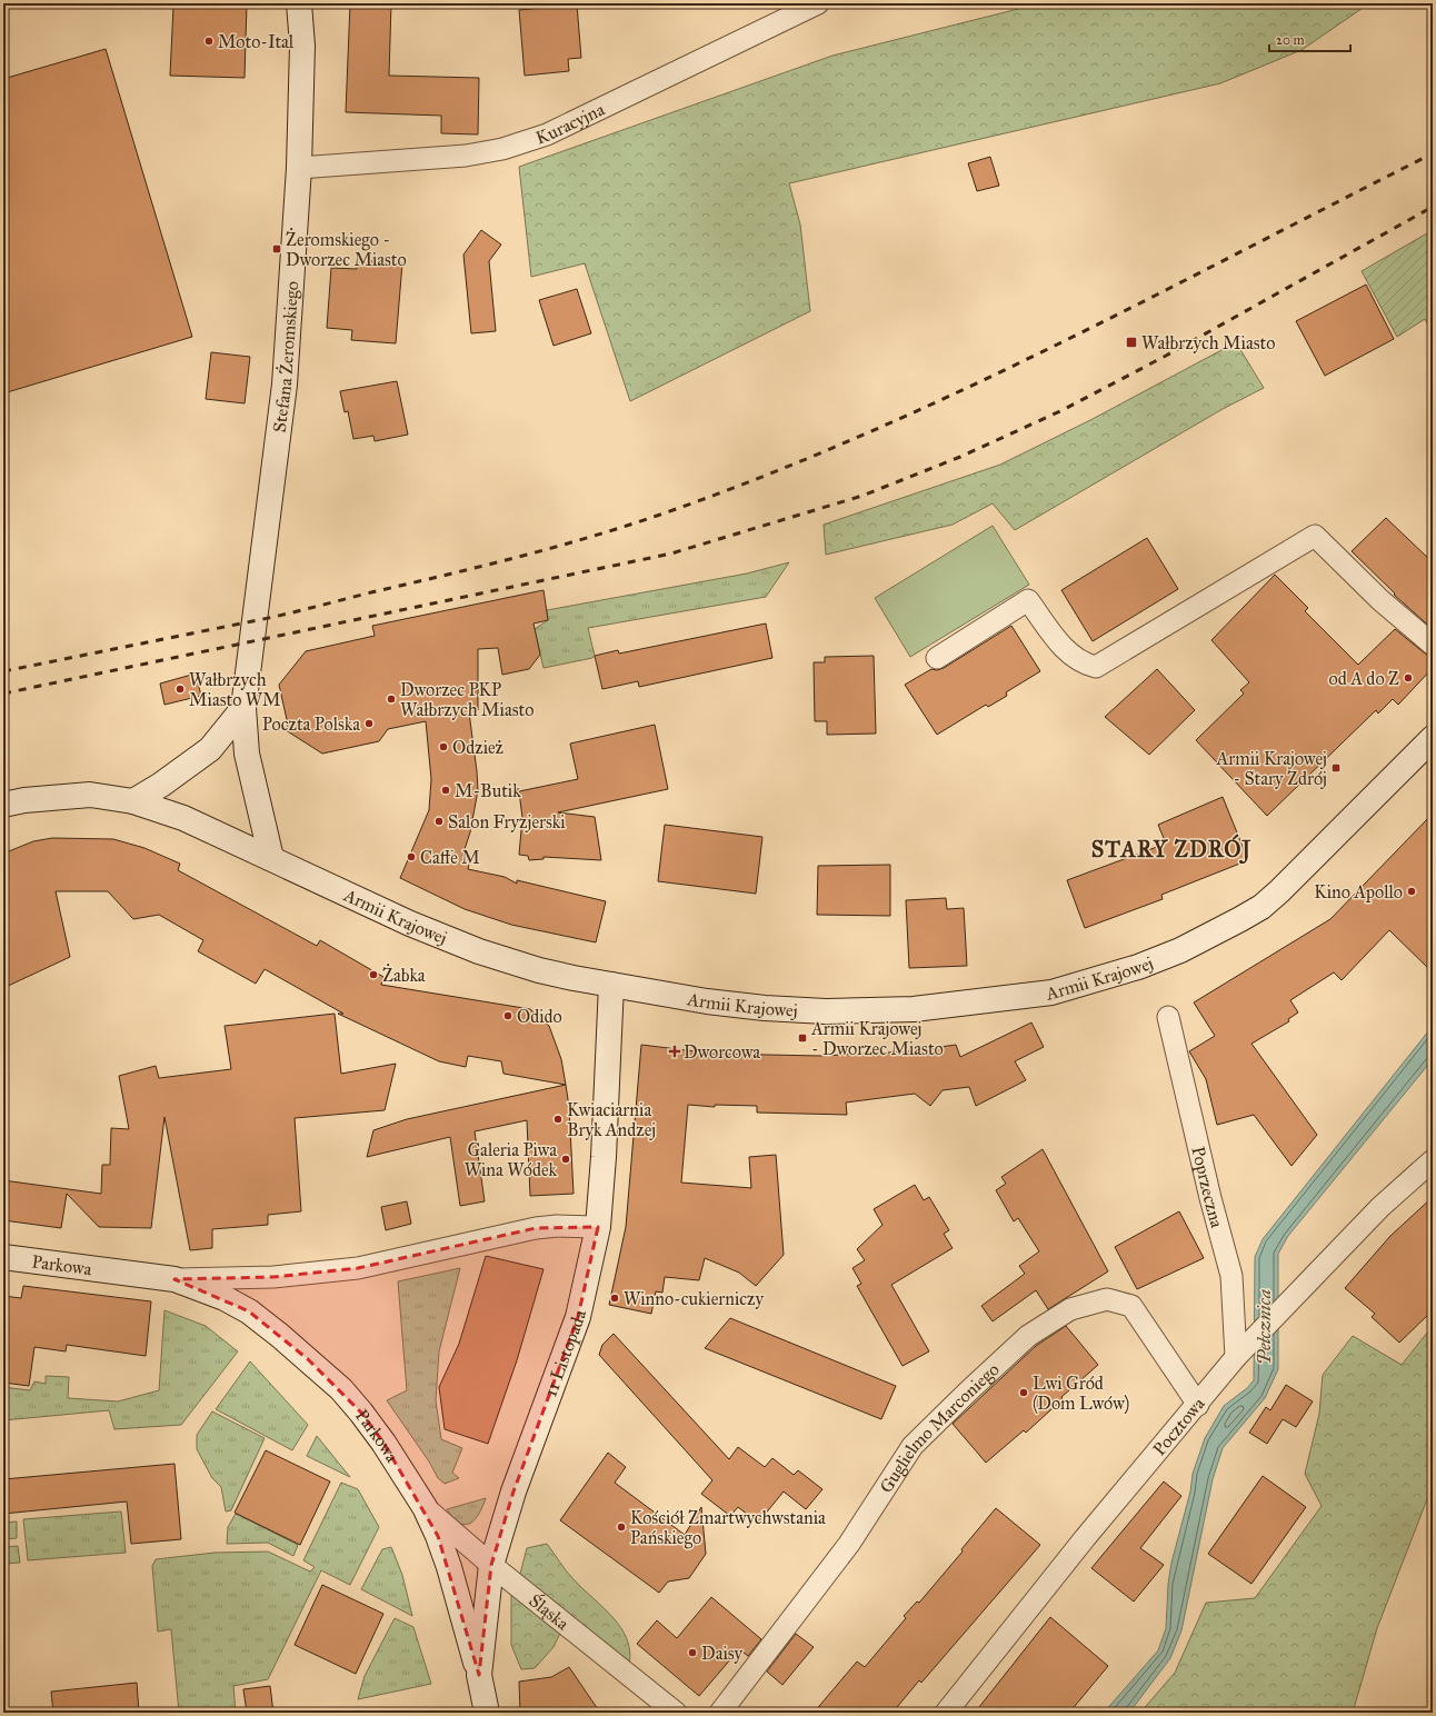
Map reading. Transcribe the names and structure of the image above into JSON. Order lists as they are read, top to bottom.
{
  "streets": {
    "main road": [
      "Stefana Żeromskiego",
      "Armii Krajowej",
      "Parkowa",
      "11 Listopada"
    ],
    "street": [
      "Kuracyjna",
      "Poprzeczna",
      "Pocztowa",
      "Guglielmo Marconiego",
      "Śląska"
    ]
  },
  "crossings": [
    ["Kuracyjna", "Stefana Żeromskiego"],
    ["Stefana Żeromskiego", "Armii Krajowej"],
    ["Armii Krajowej", "11 Listopada"],
    ["Poprzeczna", "Pocztowa"],
    ["Parkowa", "11 Listopada"],
    ["Parkowa", "Śląska"],
    ["11 Listopada", "Śląska"],
    ["Pocztowa", "Guglielmo Marconiego"]
  ],
  "districts": ["STARY ZDRÓJ"],
  "water": ["Pełcznica"],
  "places": {
    "other": [
      "Moto-Ital",
      "od A do Z",
      "Wałbrzych Miasto WM",
      "Dworzec PKP Wałbrzych Miasto",
      "Poczta Polska",
      "Odzież",
      "M-Butik",
      "Salon Fryzjerski",
      "Caffe M",
      "Kino Apollo",
      "Żabka",
      "Odido",
      "Kwiaciarnia Bryk Andzej",
      "Galeria Piwa Wina Wódek",
      "Winno-cukierniczy",
      "Lwi Gród (Dom Lwów)",
      "Kościół Zmartwychwstania Pańskiego",
      "Daisy"
    ],
    "transit": [
      "Żeromskiego - Dworzec Miasto",
      "Wałbrzych Miasto",
      "Armii Krajowej - Stary Zdrój",
      "Armii Krajowej - Dworzec Miasto"
    ],
    "health": ["Dworcowa"]
  },
  "scale_bar": "20 m"
}
